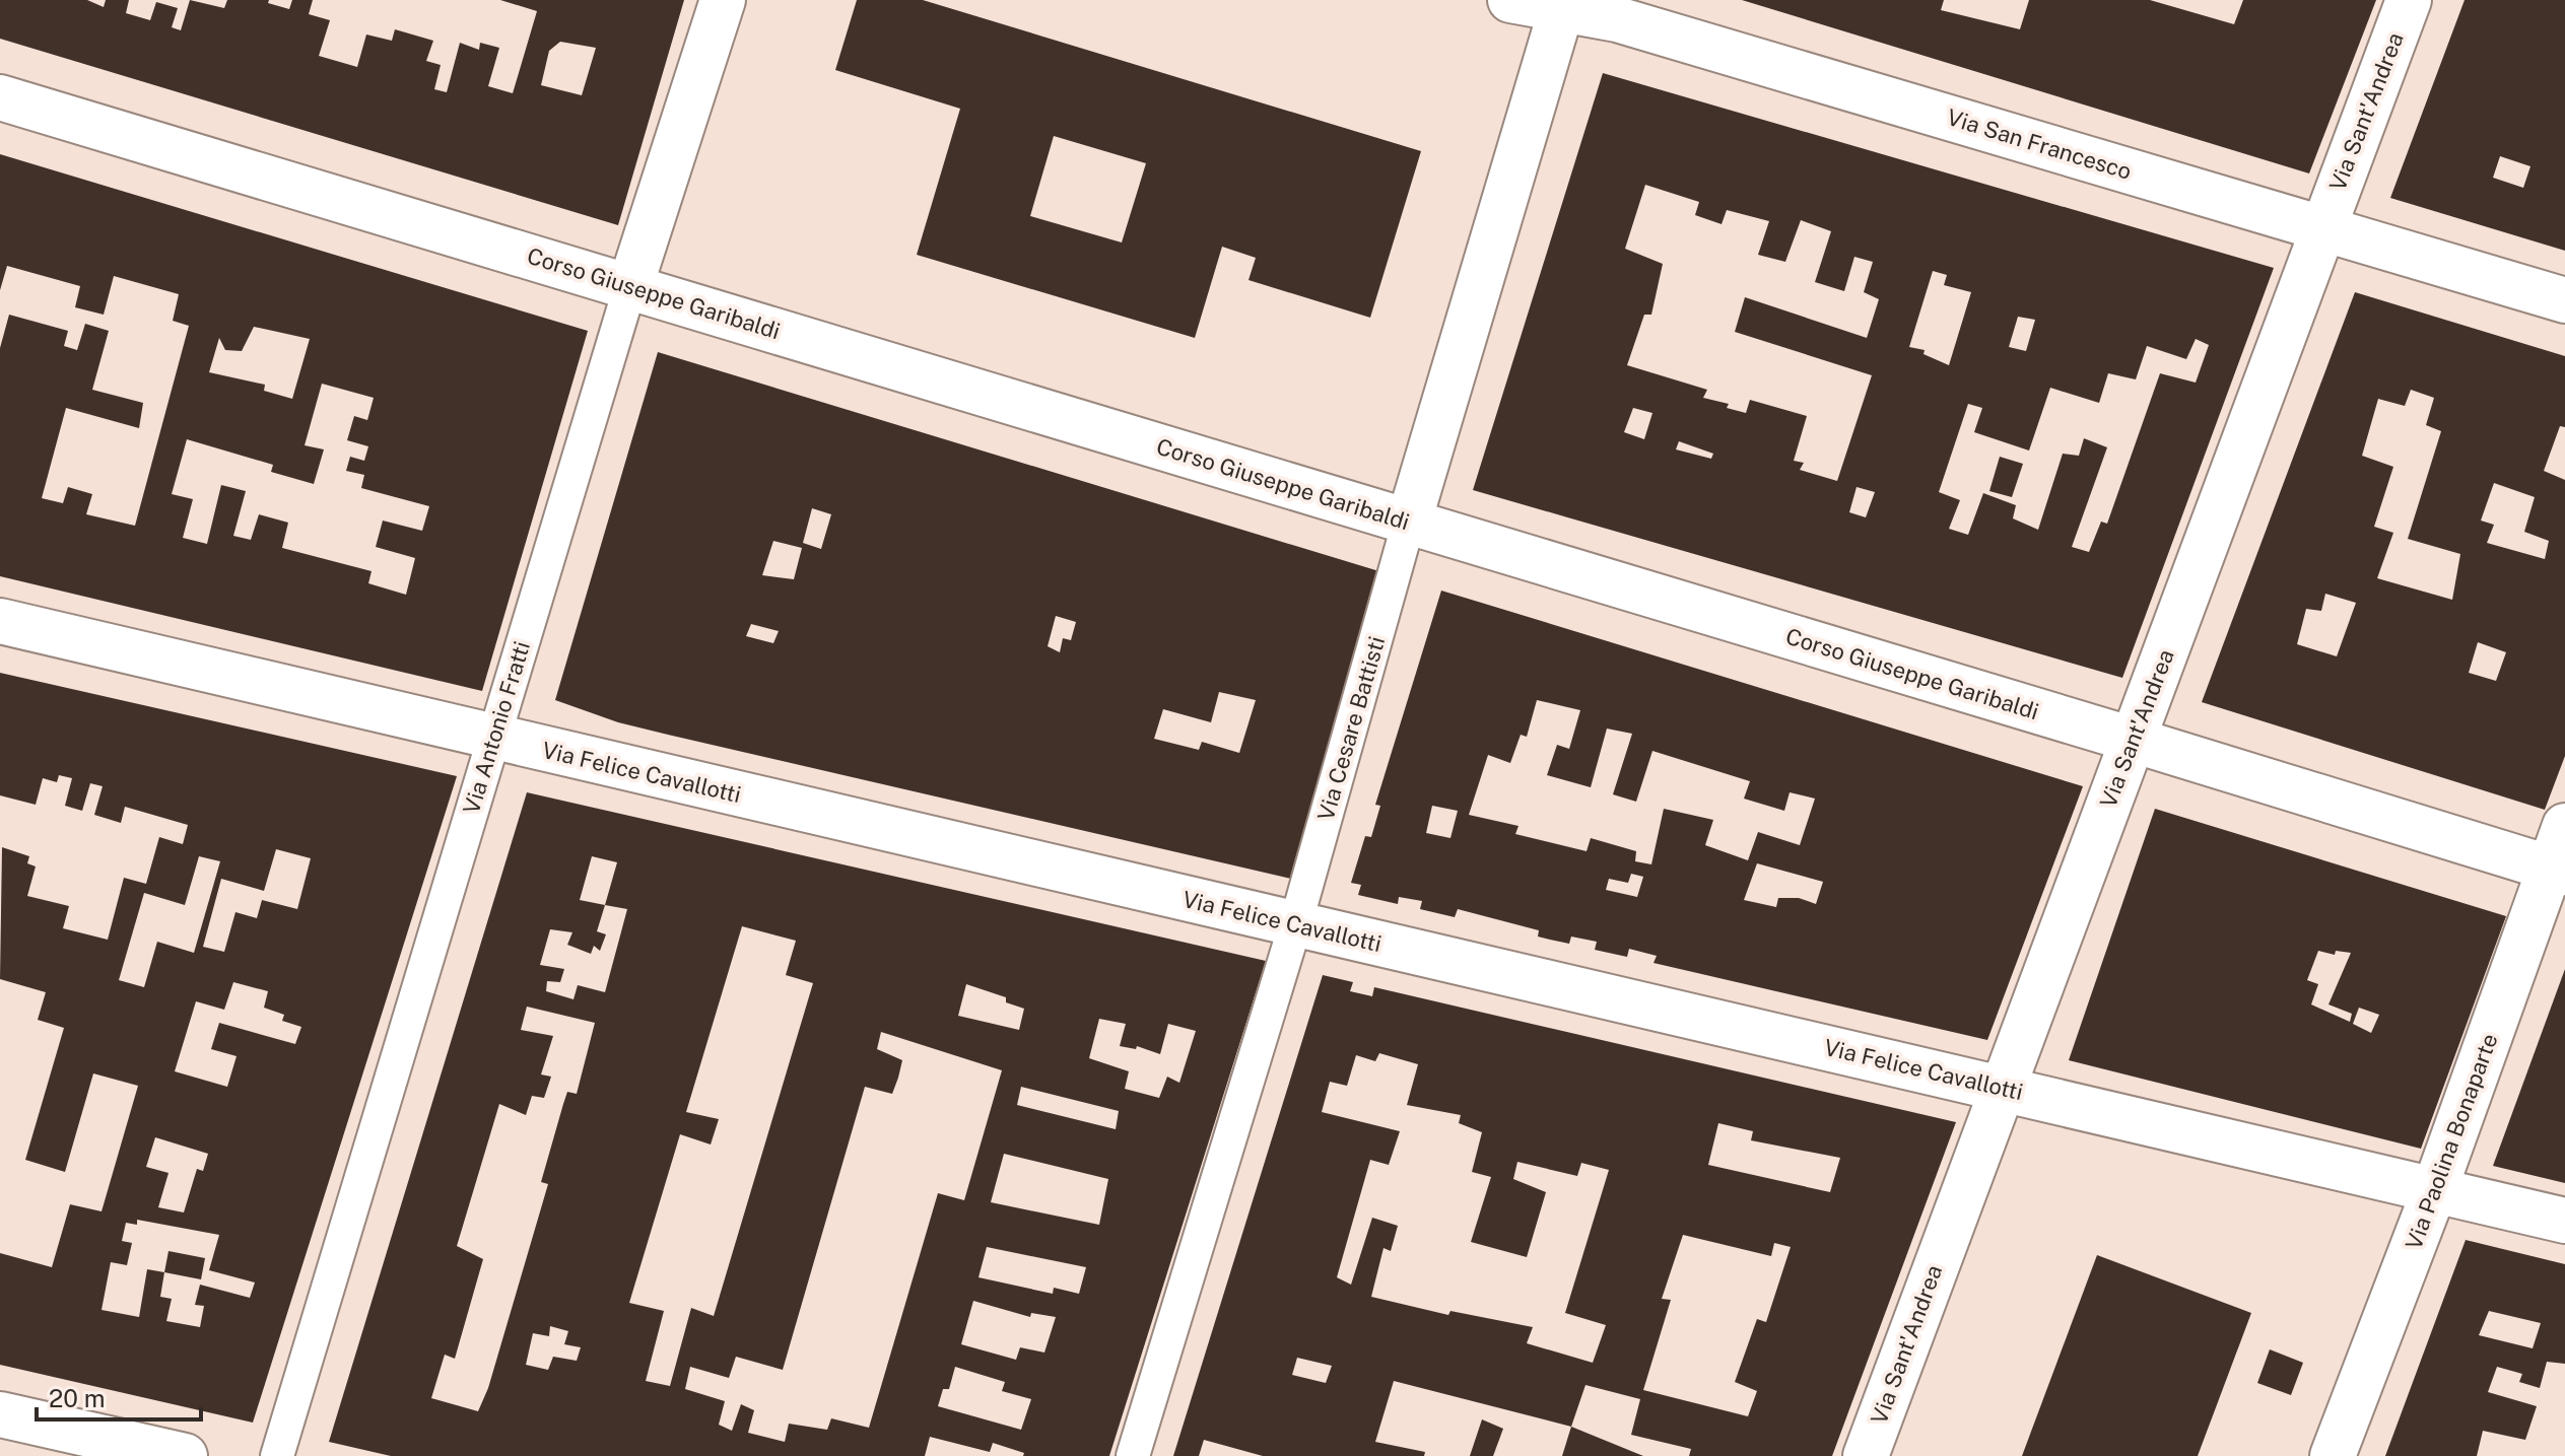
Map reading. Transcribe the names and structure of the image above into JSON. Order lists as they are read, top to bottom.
{
  "streets": {
    "street": [
      "Via Sant'Andrea",
      "Via San Francesco",
      "Corso Giuseppe Garibaldi",
      "Via Antonio Fratti",
      "Via Cesare Battisti",
      "Via Felice Cavallotti",
      "Via Paolina Bonaparte"
    ]
  },
  "crossings": [
    ["Via Sant'Andrea", "Via San Francesco"],
    ["Via Sant'Andrea", "Corso Giuseppe Garibaldi"],
    ["Via Sant'Andrea", "Via Felice Cavallotti"],
    ["Via San Francesco", "Via Cesare Battisti"],
    ["Corso Giuseppe Garibaldi", "Via Antonio Fratti"],
    ["Corso Giuseppe Garibaldi", "Via Cesare Battisti"],
    ["Corso Giuseppe Garibaldi", "Via Paolina Bonaparte"],
    ["Via Antonio Fratti", "Via Felice Cavallotti"],
    ["Via Cesare Battisti", "Via Felice Cavallotti"],
    ["Via Felice Cavallotti", "Via Paolina Bonaparte"]
  ],
  "scale_bar": "20 m"
}
